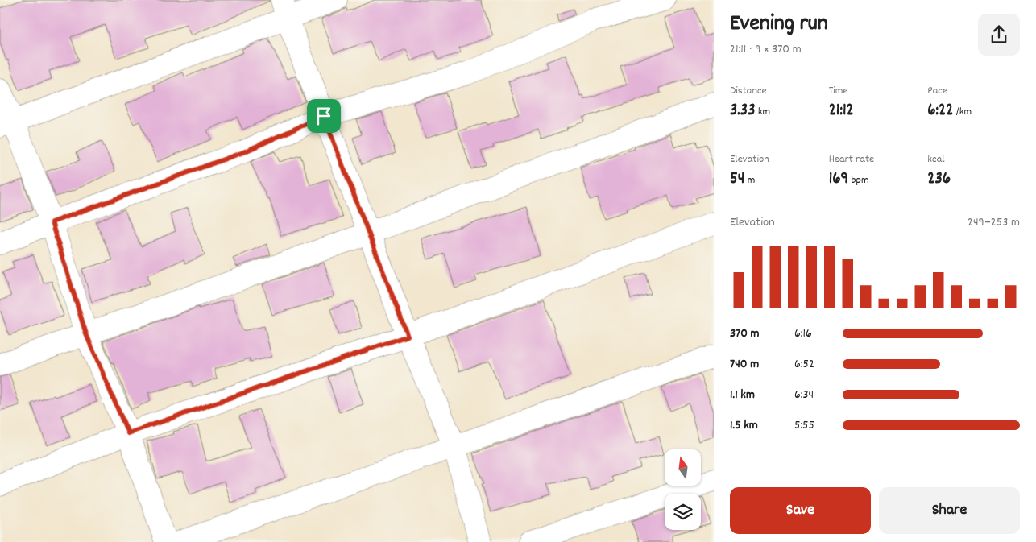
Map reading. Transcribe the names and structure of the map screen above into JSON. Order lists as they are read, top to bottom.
{
  "north": "top",
  "page": {
    "heading": ["Evening run", "21:11 · 9 × 370 m"],
    "stats": [
      ["Distance", "3.33 km"],
      ["Time", "21:12"],
      ["Pace", "6:22 /km"],
      ["Elevation", "54 m"],
      ["Heart rate", "169 bpm"],
      ["kcal", "236"]
    ],
    "chart": ["Elevation", "249–253 m"],
    "list": [
      {
        "name": "370 m",
        "note": "6:16"
      },
      {
        "name": "740 m",
        "note": "6:52"
      },
      {
        "name": "1.1 km",
        "note": "6:34"
      },
      {
        "name": "1.5 km",
        "note": "5:55"
      }
    ],
    "buttons": ["Save", "Share"]
  }
}
